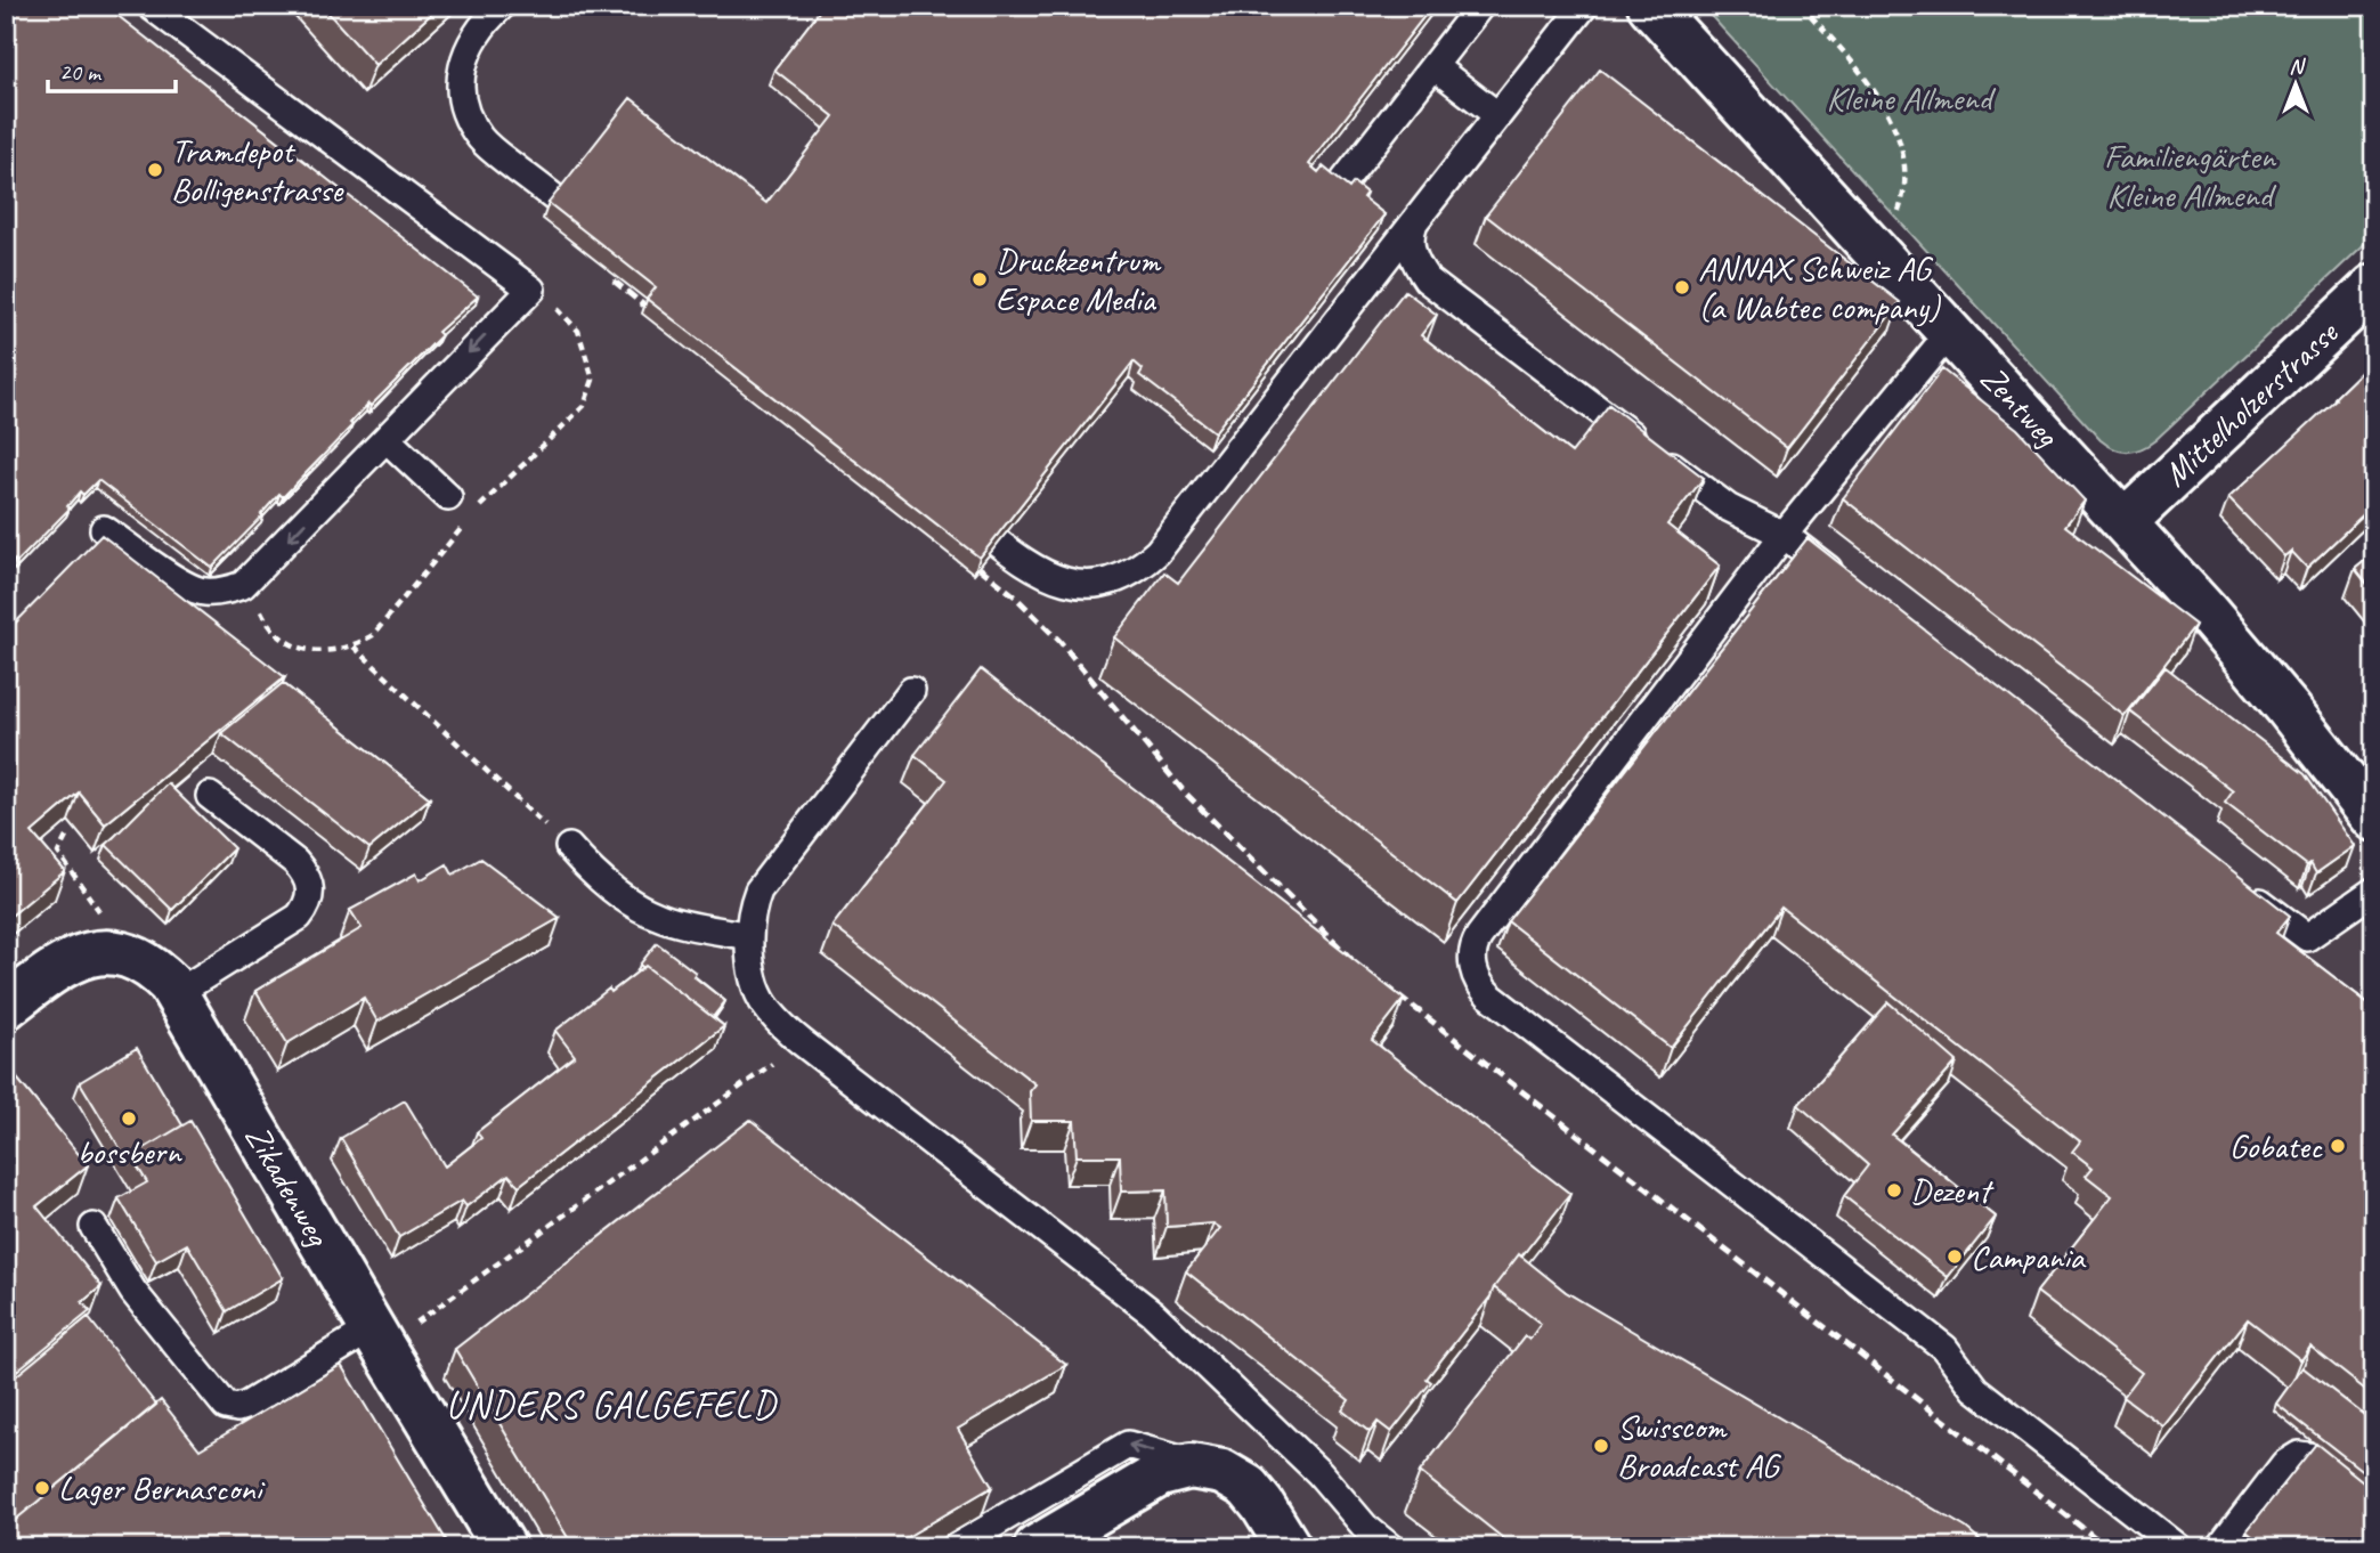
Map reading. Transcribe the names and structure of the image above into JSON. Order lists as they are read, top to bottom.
{
  "streets": {
    "street": ["Mittelholzerstrasse", "Zentweg", "Zikadenweg"]
  },
  "crossings": [
    ["Mittelholzerstrasse", "Zentweg"]
  ],
  "districts": ["UNDERS GALGEFELD"],
  "parks": ["Kleine Allmend", "Familiengärten Kleine Allmend"],
  "places": [
    "Tramdepot Bolligenstrasse",
    "Druckzentrum Espace Media",
    "ANNAX Schweiz AG (a Wabtec company)",
    "bossbern",
    "Gobatec",
    "Dezent",
    "Campania",
    "Swisscom Broadcast AG",
    "Lager Bernasconi"
  ],
  "scale_bar": "20 m",
  "north": "top"
}
